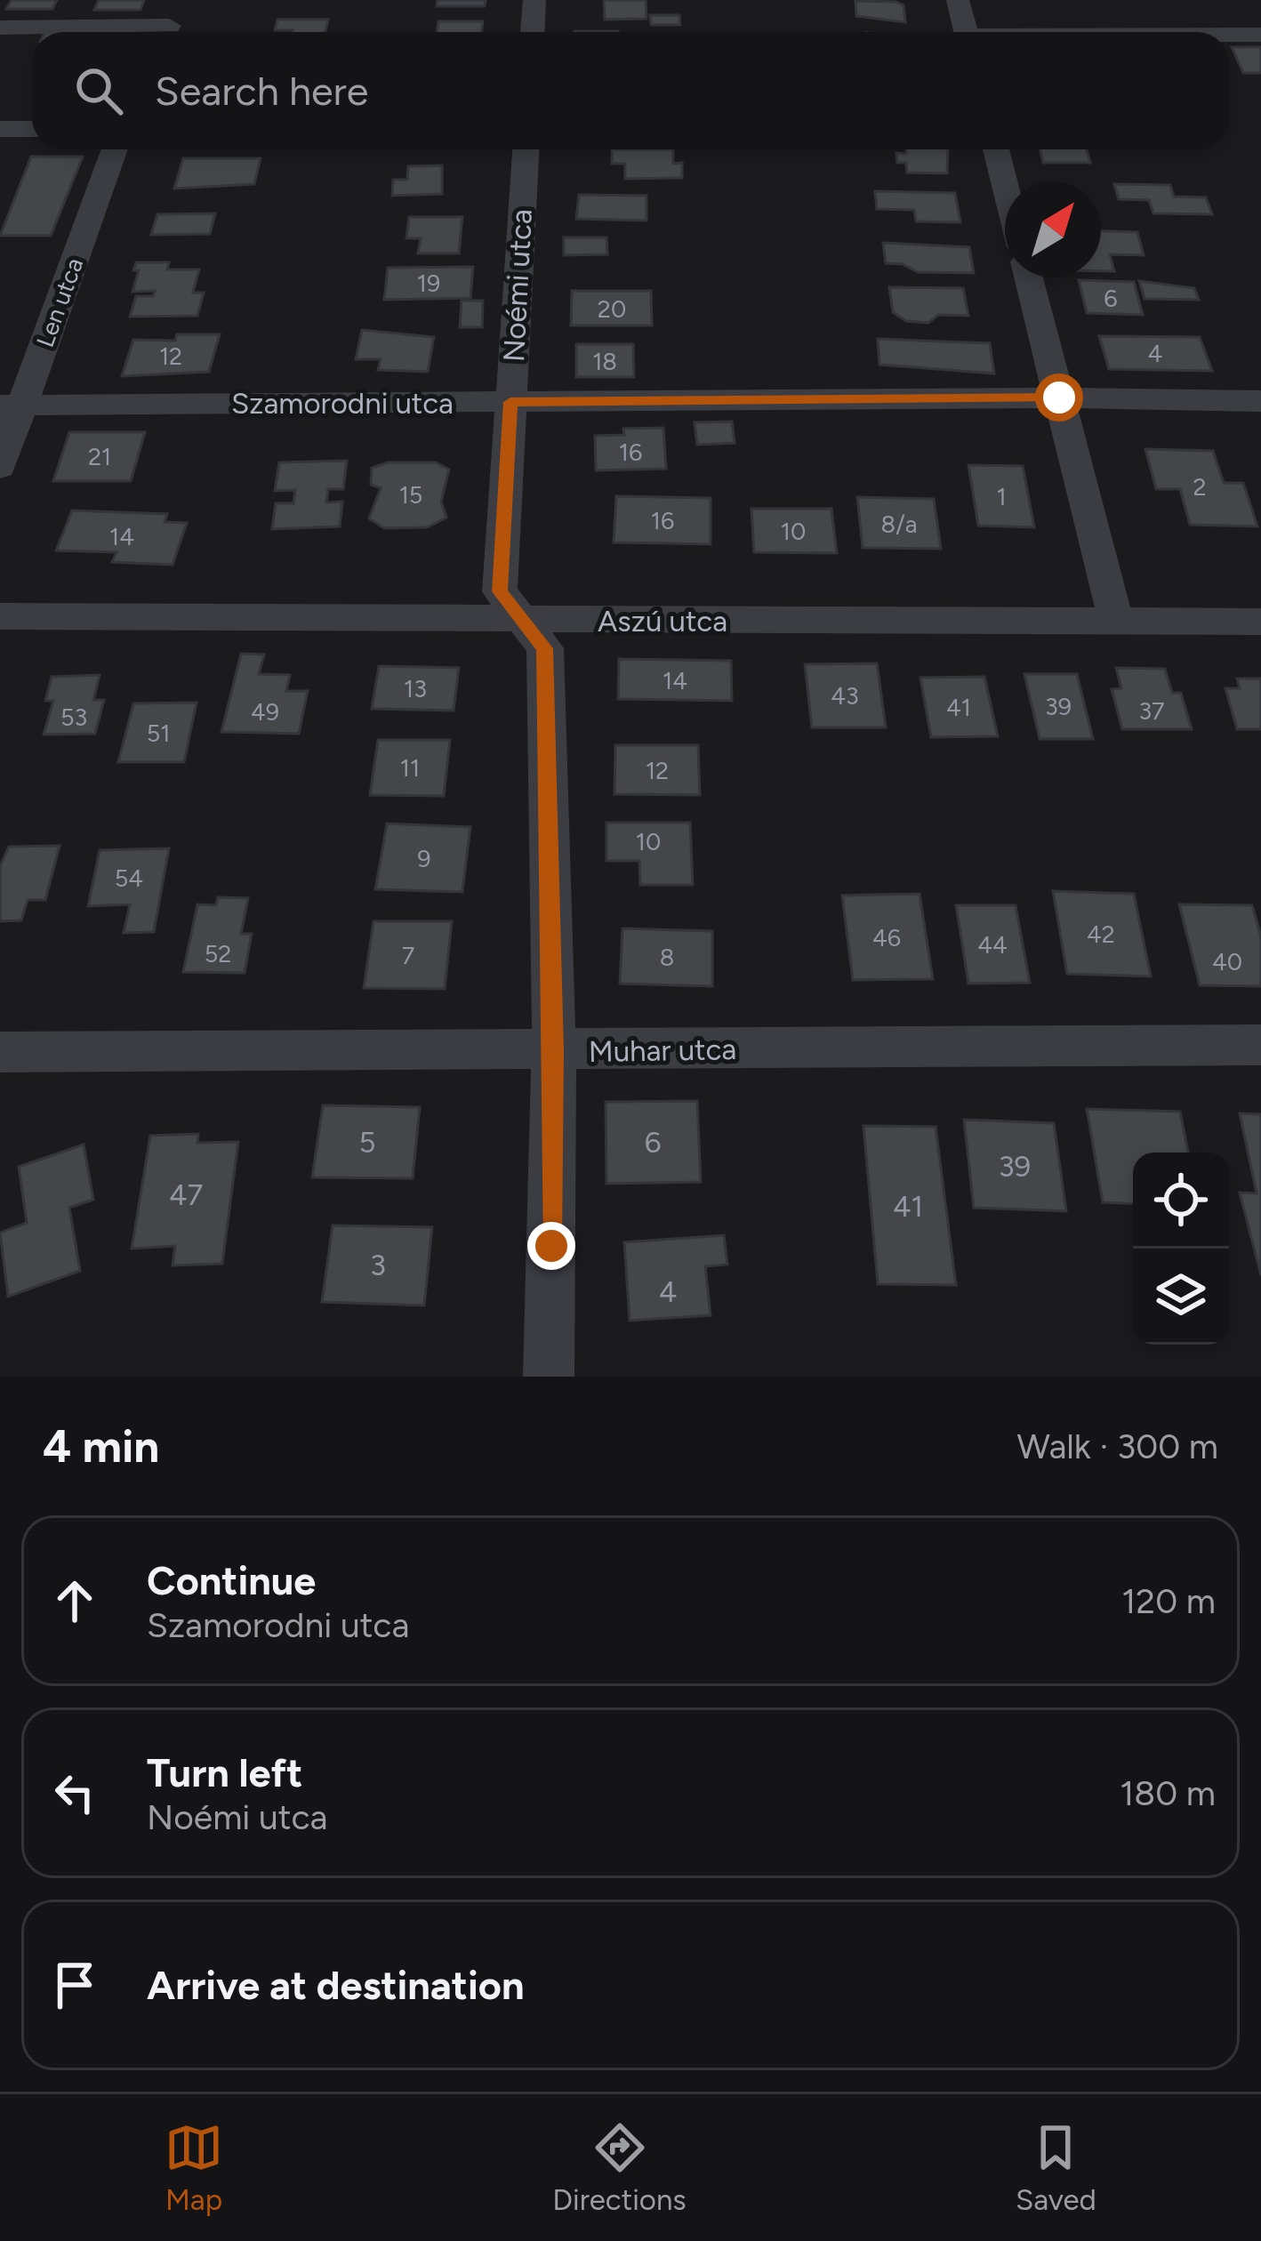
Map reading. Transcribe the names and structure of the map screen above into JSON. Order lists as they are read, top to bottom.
{
  "streets": {
    "street": [
      "Noémi utca",
      "Len utca",
      "Szamorodni utca",
      "Aszú utca",
      "Muhar utca"
    ]
  },
  "crossings": [
    ["Noémi utca", "Szamorodni utca"],
    ["Noémi utca", "Aszú utca"],
    ["Noémi utca", "Muhar utca"],
    ["Len utca", "Szamorodni utca"]
  ],
  "house_numbers": [
    "19",
    "6",
    "20",
    "4",
    "12",
    "18",
    "16",
    "21",
    "2",
    "15",
    "1",
    "16",
    "8/a",
    "10",
    "14",
    "14",
    "13",
    "43",
    "39",
    "41",
    "37",
    "49",
    "53",
    "51",
    "11",
    "12",
    "10",
    "9",
    "54",
    "42",
    "46",
    "44",
    "52",
    "7",
    "8",
    "40",
    "5",
    "6",
    "39",
    "47",
    "41",
    "3",
    "4"
  ],
  "north": "top right",
  "page": {
    "search": "Search here",
    "heading": ["4 min", "Walk · 300 m"],
    "list": [
      ["Continue", "Szamorodni utca", "120 m"],
      ["Turn left", "Noémi utca", "180 m"],
      "Arrive at destination"
    ],
    "nav": ["Map", "Directions", "Saved"]
  }
}
